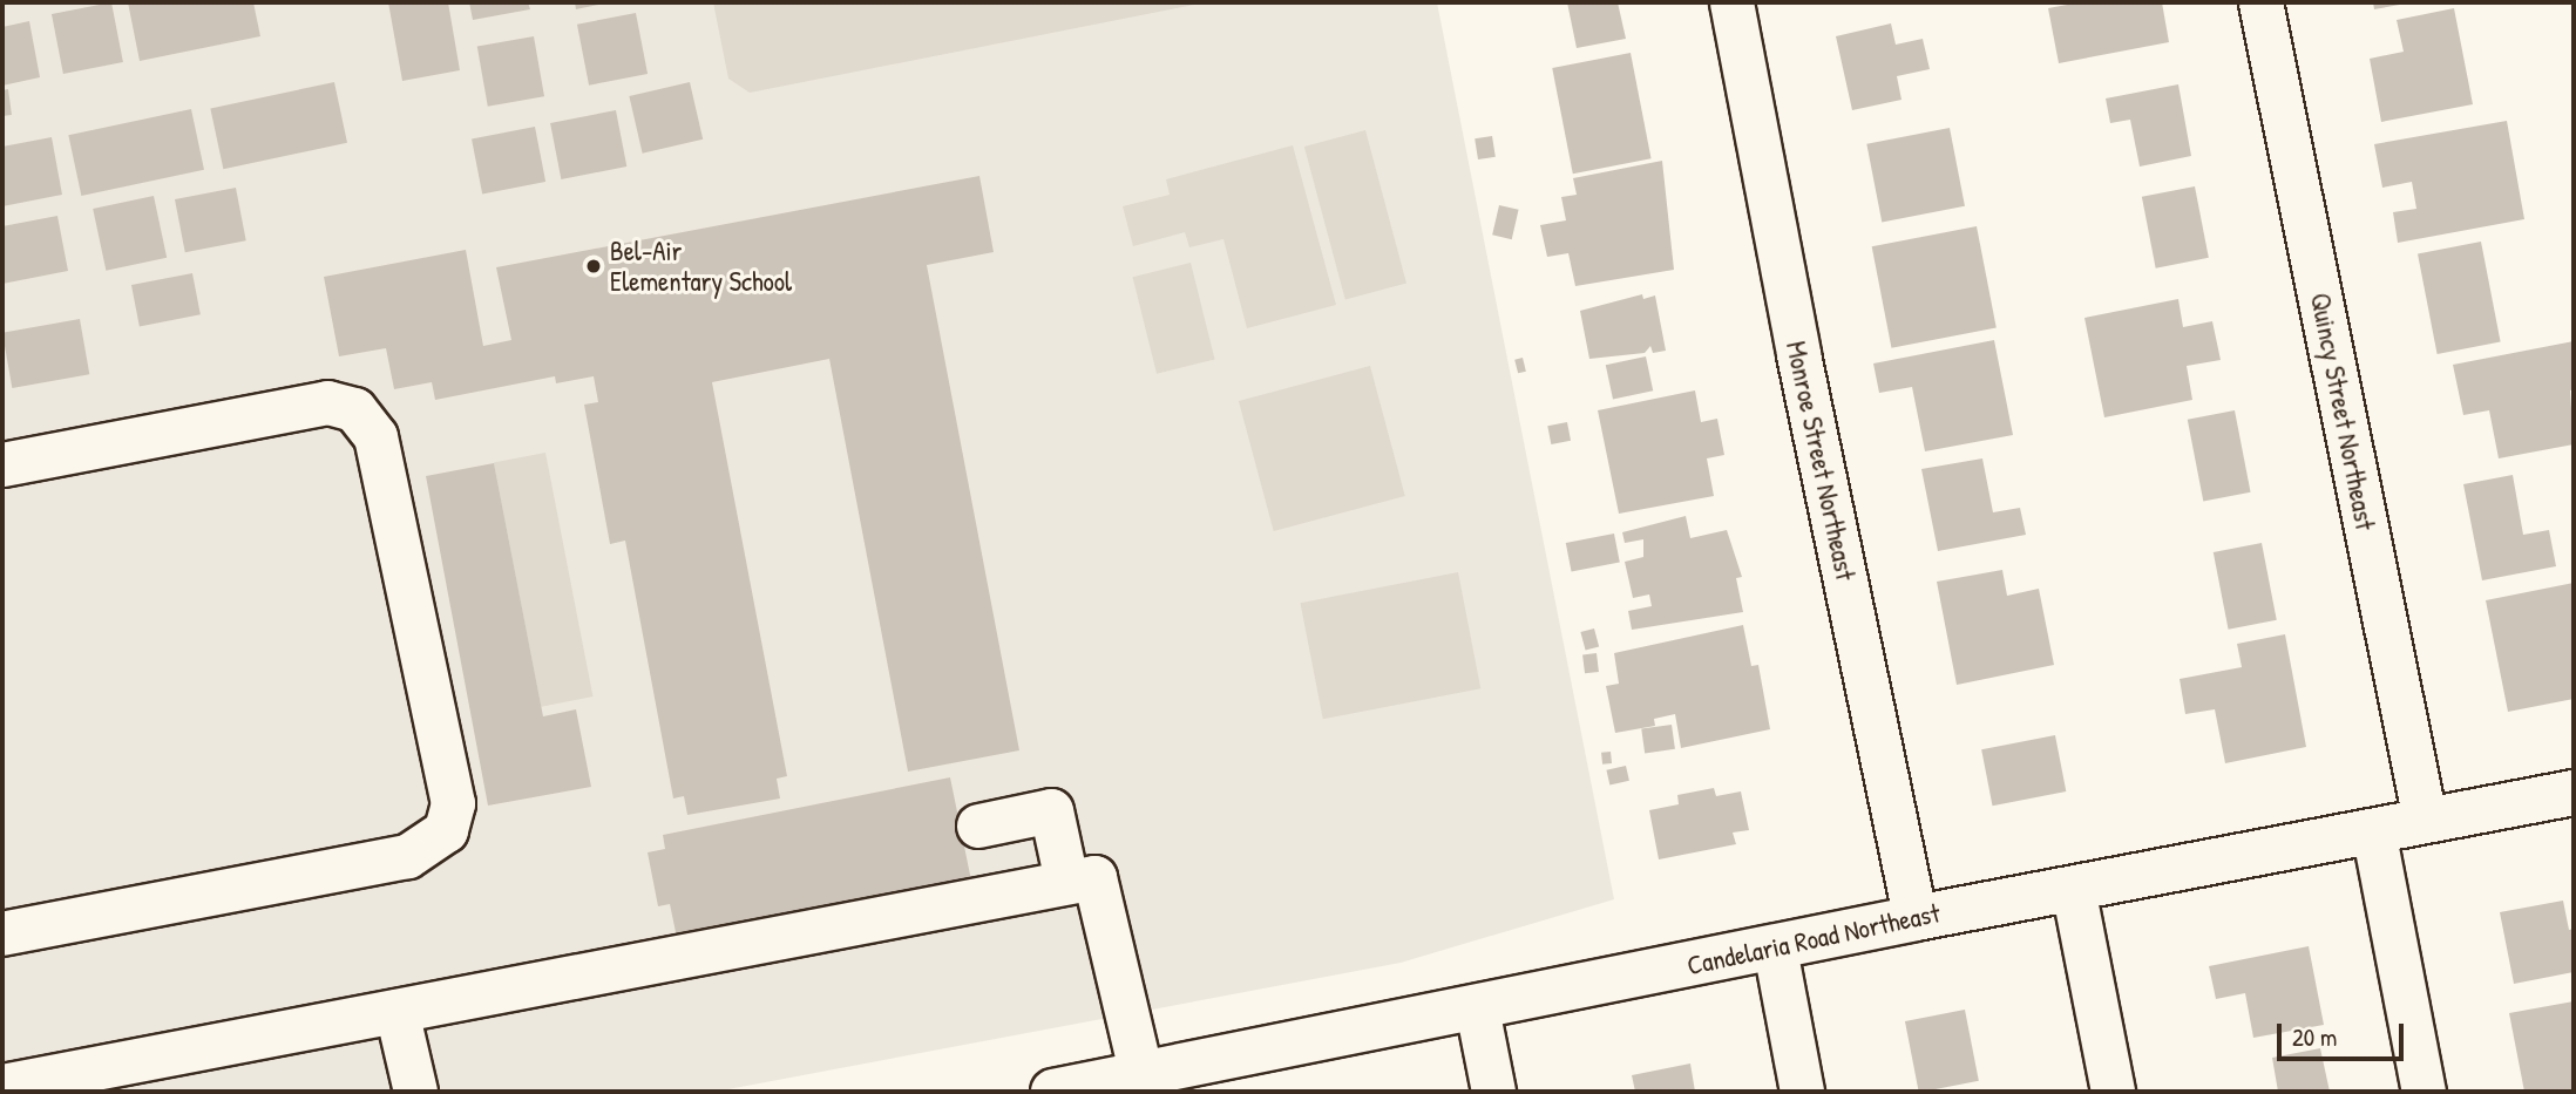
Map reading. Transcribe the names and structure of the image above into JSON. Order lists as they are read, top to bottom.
{
  "streets": {
    "main road": ["Candelaria Road Northeast"],
    "street": ["Quincy Street Northeast", "Monroe Street Northeast"]
  },
  "crossings": [
    ["Quincy Street Northeast", "Candelaria Road Northeast"],
    ["Monroe Street Northeast", "Candelaria Road Northeast"]
  ],
  "places": ["Bel-Air Elementary School"],
  "scale_bar": "20 m"
}
